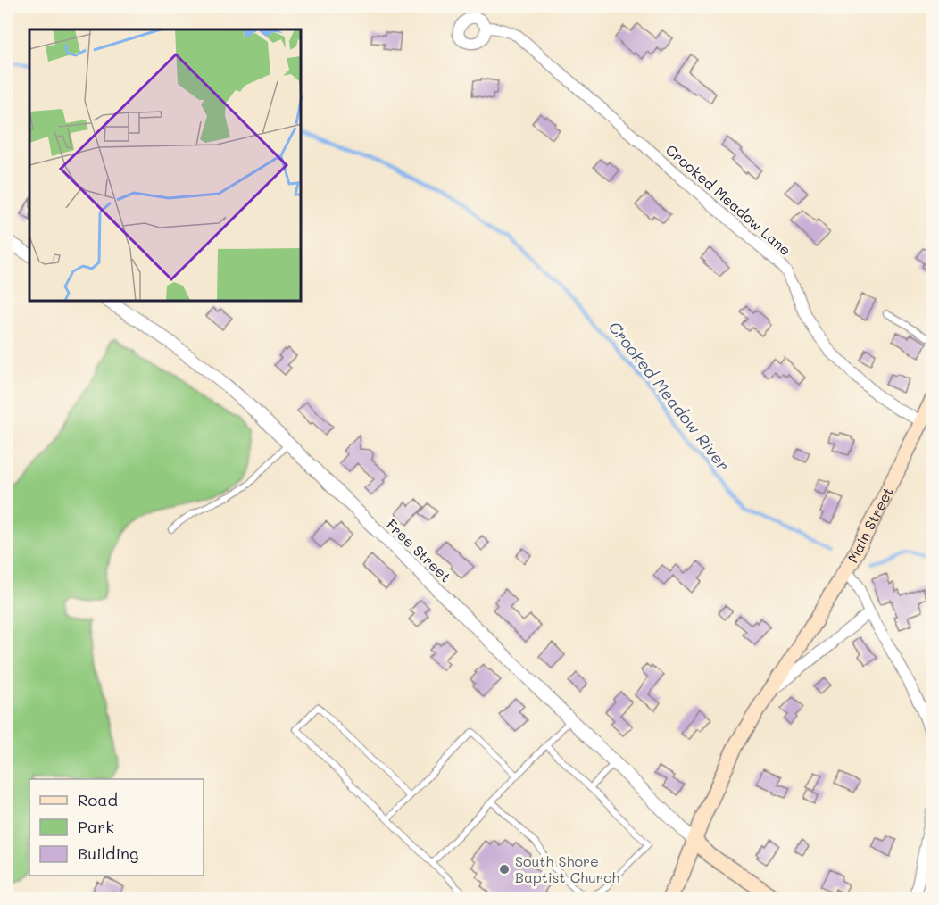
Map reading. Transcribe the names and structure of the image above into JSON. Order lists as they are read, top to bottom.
{
  "streets": {
    "main road": ["Main Street"],
    "street": ["Crooked Meadow Lane", "Free Street"]
  },
  "crossings": [
    ["Crooked Meadow Lane", "Main Street"],
    ["Main Street", "Free Street"]
  ],
  "water": ["Crooked Meadow River"],
  "places": ["South Shore Baptist Church"],
  "legend": ["Road", "Park", "Building"]
}
